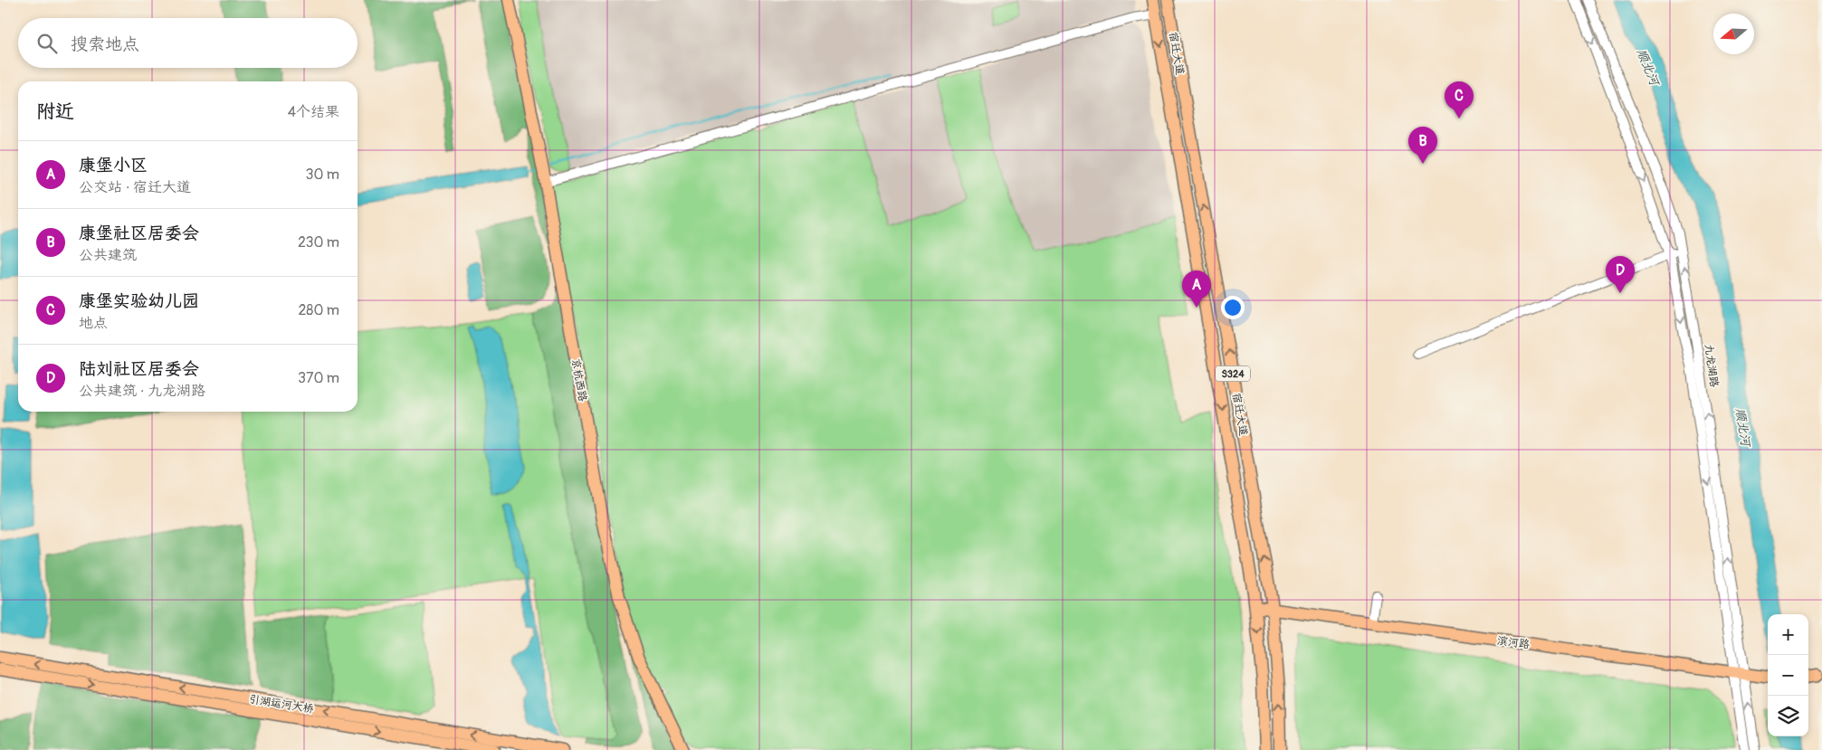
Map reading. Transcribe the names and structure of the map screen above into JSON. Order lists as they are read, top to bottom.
{
  "streets": {
    "main road": [
      "宿迁大道",
      "S324",
      "京杭西路",
      "滨河路",
      "引湖运河大桥"
    ],
    "street": ["九龙湖路"]
  },
  "crossings": [
    ["宿迁大道", "滨河路"],
    ["九龙湖路", "滨河路"]
  ],
  "water": ["顺北河"],
  "north": "left",
  "page": {
    "search": "搜索地点",
    "pins": [
      "C",
      "B",
      "D",
      "A"
    ],
    "heading": ["附近", "4个结果"],
    "list": [
      {
        "mark": "A",
        "name": "康堡小区",
        "note": "公交站 · 宿迁大道",
        "value": "30 m"
      },
      {
        "mark": "B",
        "name": "康堡社区居委会",
        "note": "公共建筑",
        "value": "230 m"
      },
      {
        "mark": "C",
        "name": "康堡实验幼儿园",
        "note": "地点",
        "value": "280 m"
      },
      {
        "mark": "D",
        "name": "陆刘社区居委会",
        "note": "公共建筑 · 九龙湖路",
        "value": "370 m"
      }
    ],
    "map_buttons": ["+", "−"]
  }
}
